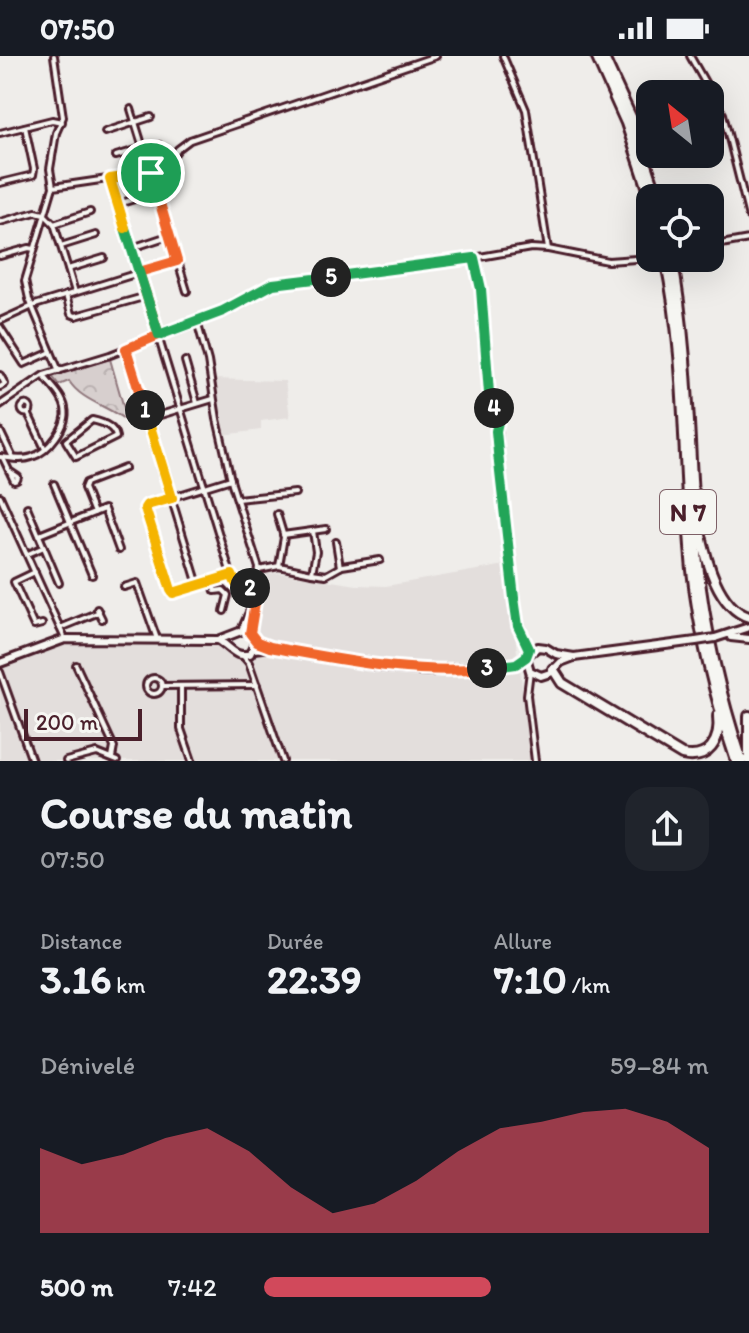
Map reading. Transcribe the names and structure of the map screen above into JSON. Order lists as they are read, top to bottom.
{
  "streets": {
    "highway": ["N 7"]
  },
  "scale_bar": "200 m",
  "north": "top left",
  "page": {
    "status": "07:50",
    "pins": [
      "5",
      "4",
      "1",
      "2",
      "3"
    ],
    "scale": "200 m",
    "heading": ["Course du matin", "07:50"],
    "stats": [
      ["Distance", "3.16 km"],
      ["Durée", "22:39"],
      ["Allure", "7:10 /km"]
    ],
    "chart": ["Dénivelé", "59–84 m"],
    "list": [
      {
        "name": "500 m",
        "note": "7:42"
      }
    ]
  }
}
